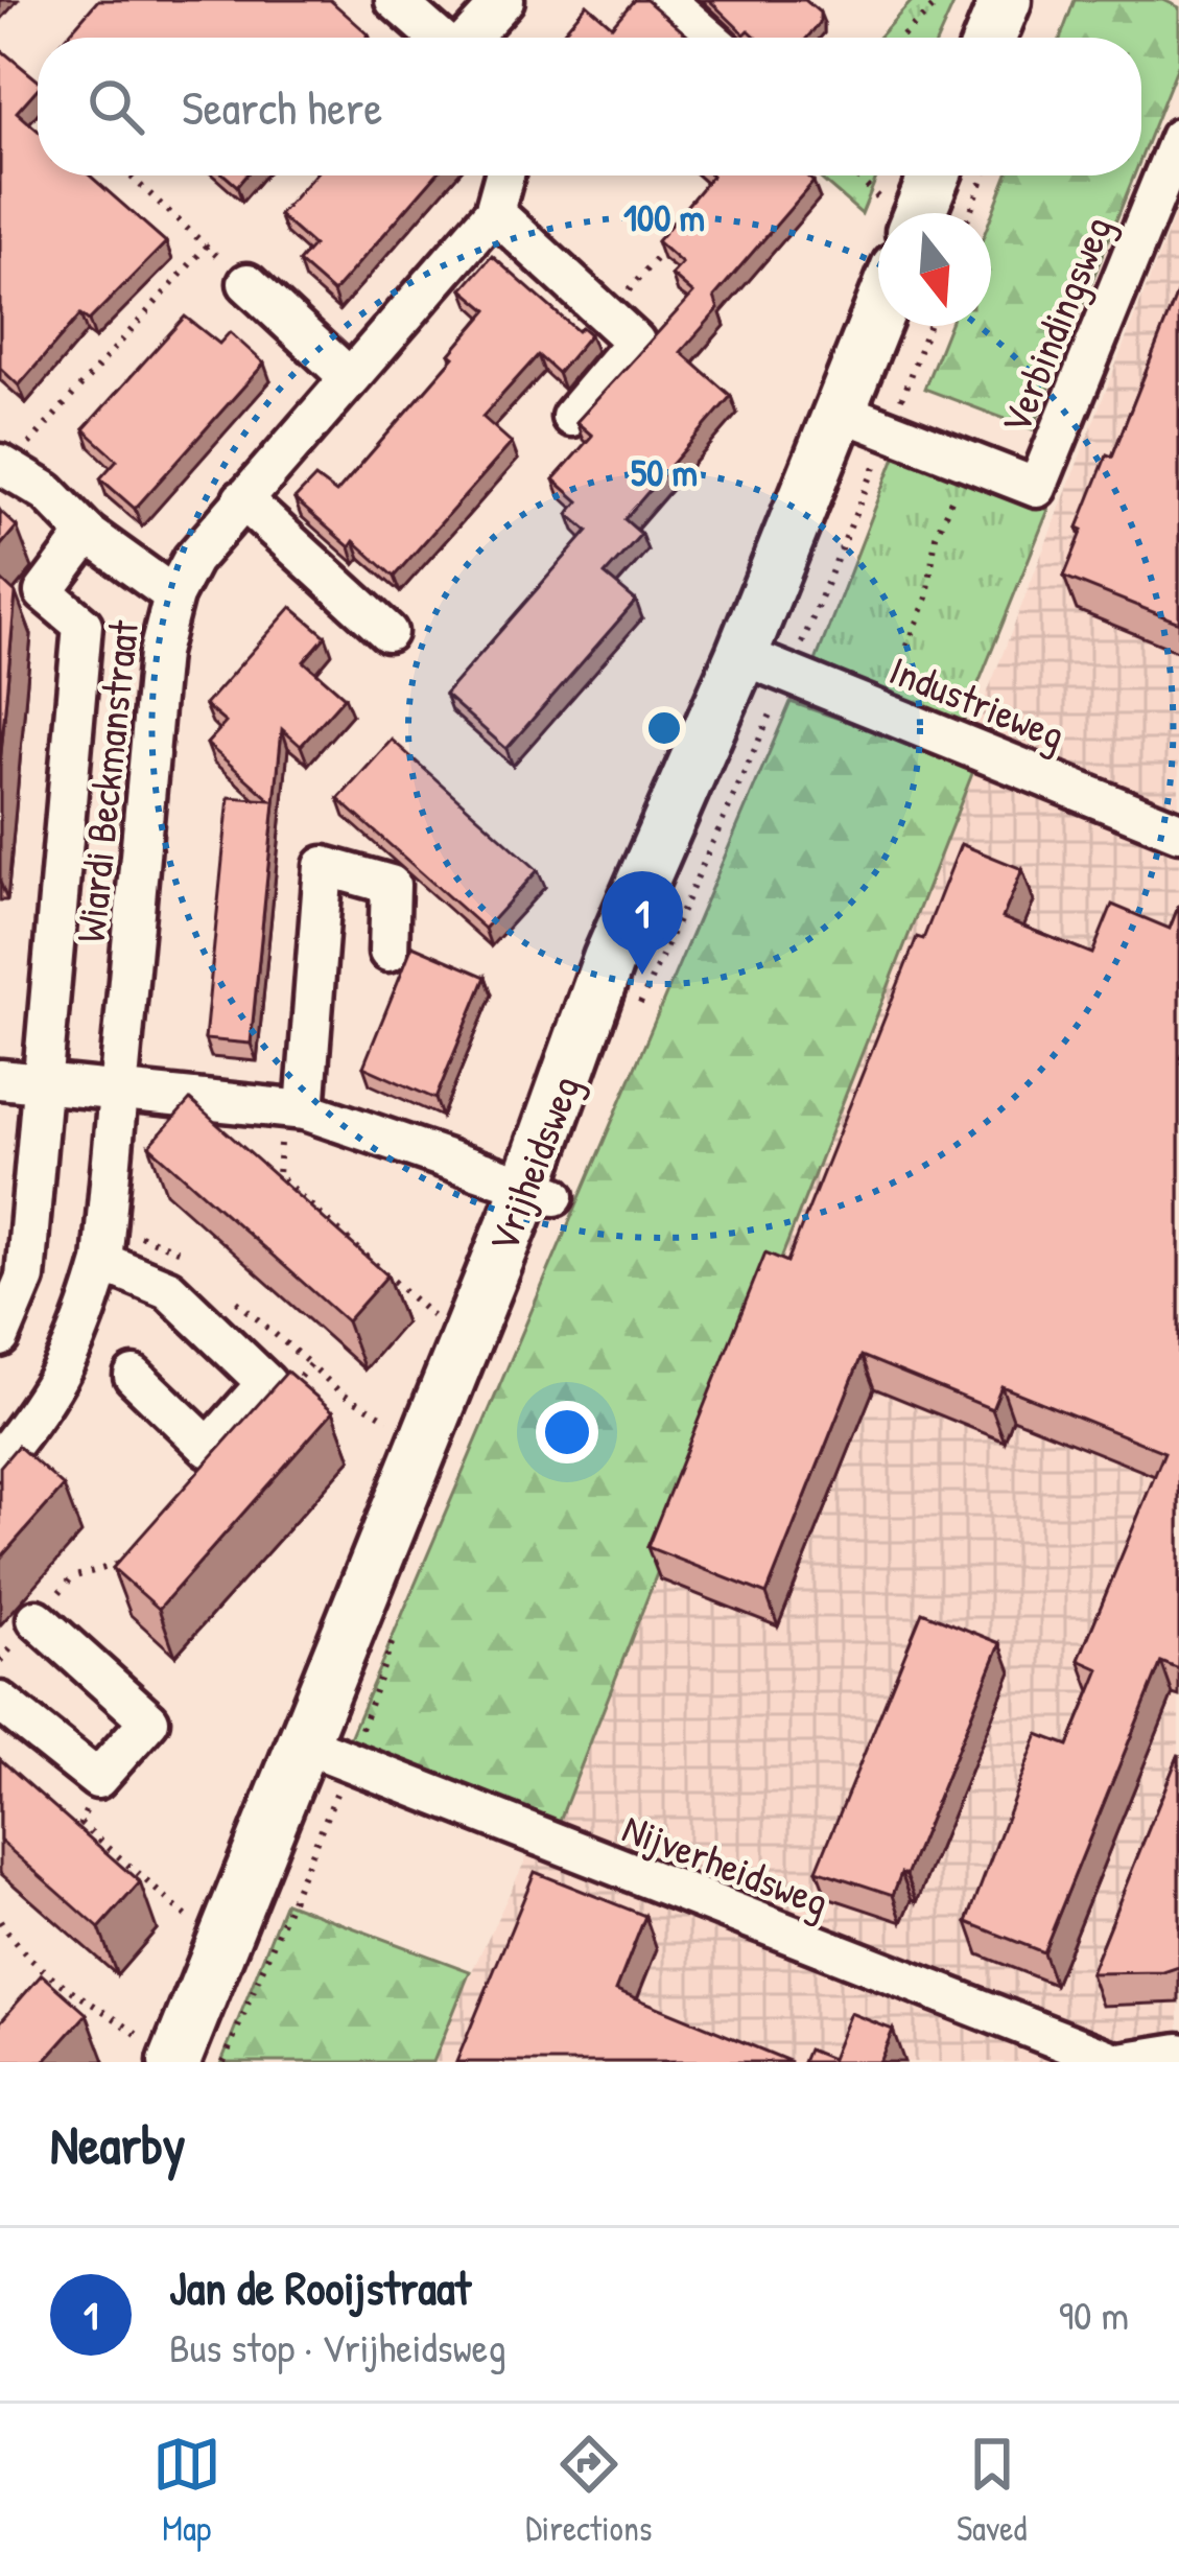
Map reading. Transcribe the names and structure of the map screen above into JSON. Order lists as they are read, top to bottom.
{
  "streets": {
    "street": [
      "Verbindingsweg",
      "Industrieweg",
      "Wiardi Beckmanstraat",
      "Vrijheidsweg",
      "Nijverheidsweg"
    ]
  },
  "crossings": [
    ["Verbindingsweg", "Vrijheidsweg"],
    ["Industrieweg", "Vrijheidsweg"],
    ["Vrijheidsweg", "Nijverheidsweg"]
  ],
  "north": "bottom",
  "page": {
    "search": "Search here",
    "pins": "1",
    "heading": "Nearby",
    "list": [
      {
        "mark": "1",
        "name": "Jan de Rooijstraat",
        "note": "Bus stop · Vrijheidsweg",
        "value": "90 m"
      }
    ],
    "nav": ["Map", "Directions", "Saved"]
  },
  "rings": ["100 m", "50 m"]
}
